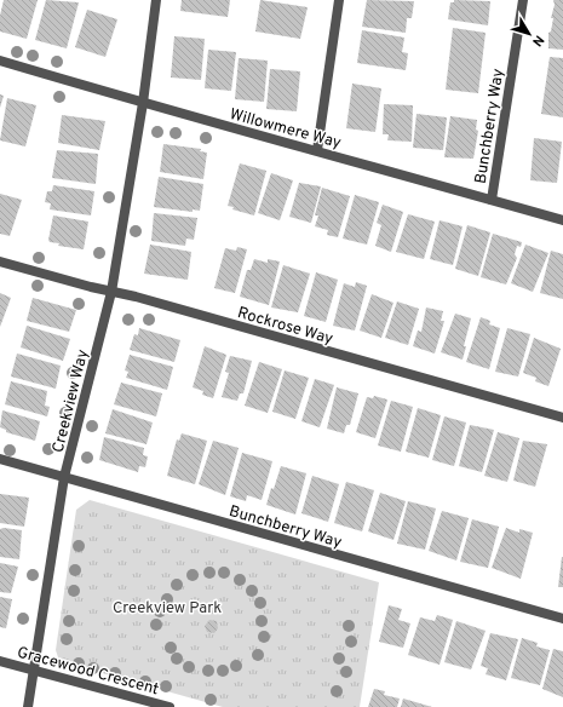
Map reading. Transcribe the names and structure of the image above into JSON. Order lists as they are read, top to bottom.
{
  "streets": {
    "street": [
      "Bunchberry Way",
      "Willowmere Way",
      "Rockrose Way",
      "Creekview Way",
      "Gracewood Crescent"
    ]
  },
  "crossings": [
    ["Bunchberry Way", "Willowmere Way"],
    ["Bunchberry Way", "Creekview Way"],
    ["Willowmere Way", "Creekview Way"],
    ["Rockrose Way", "Creekview Way"],
    ["Creekview Way", "Gracewood Crescent"]
  ],
  "parks": ["Creekview Park"],
  "north": "bottom right"
}
